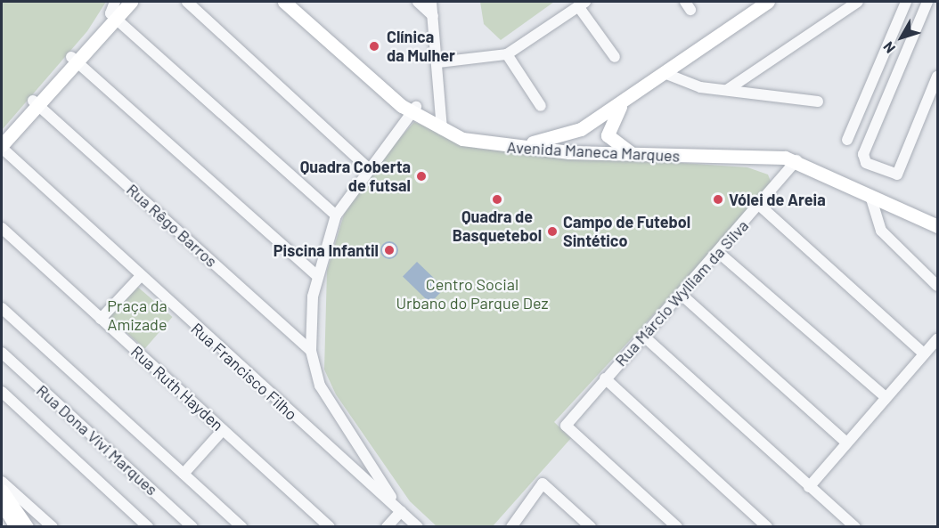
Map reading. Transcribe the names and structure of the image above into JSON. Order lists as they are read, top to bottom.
{
  "streets": {
    "main road": ["Avenida Maneca Marques"],
    "street": [
      "Rua Rêgo Barros",
      "Rua Márcio Wylliam da Silva",
      "Rua Francisco Filho",
      "Rua Ruth Hayden",
      "Rua Dona Vivi Marques"
    ]
  },
  "crossings": [
    ["Avenida Maneca Marques", "Rua Márcio Wylliam da Silva"]
  ],
  "parks": ["Centro Social Urbano do Parque Dez", "Praça da Amizade"],
  "places": [
    "Clínica da Mulher",
    "Quadra Coberta de futsal",
    "Quadra de Basquetebol",
    "Vólei de Areia",
    "Campo de Futebol Sintético",
    "Piscina Infantil"
  ],
  "north": "bottom left"
}
